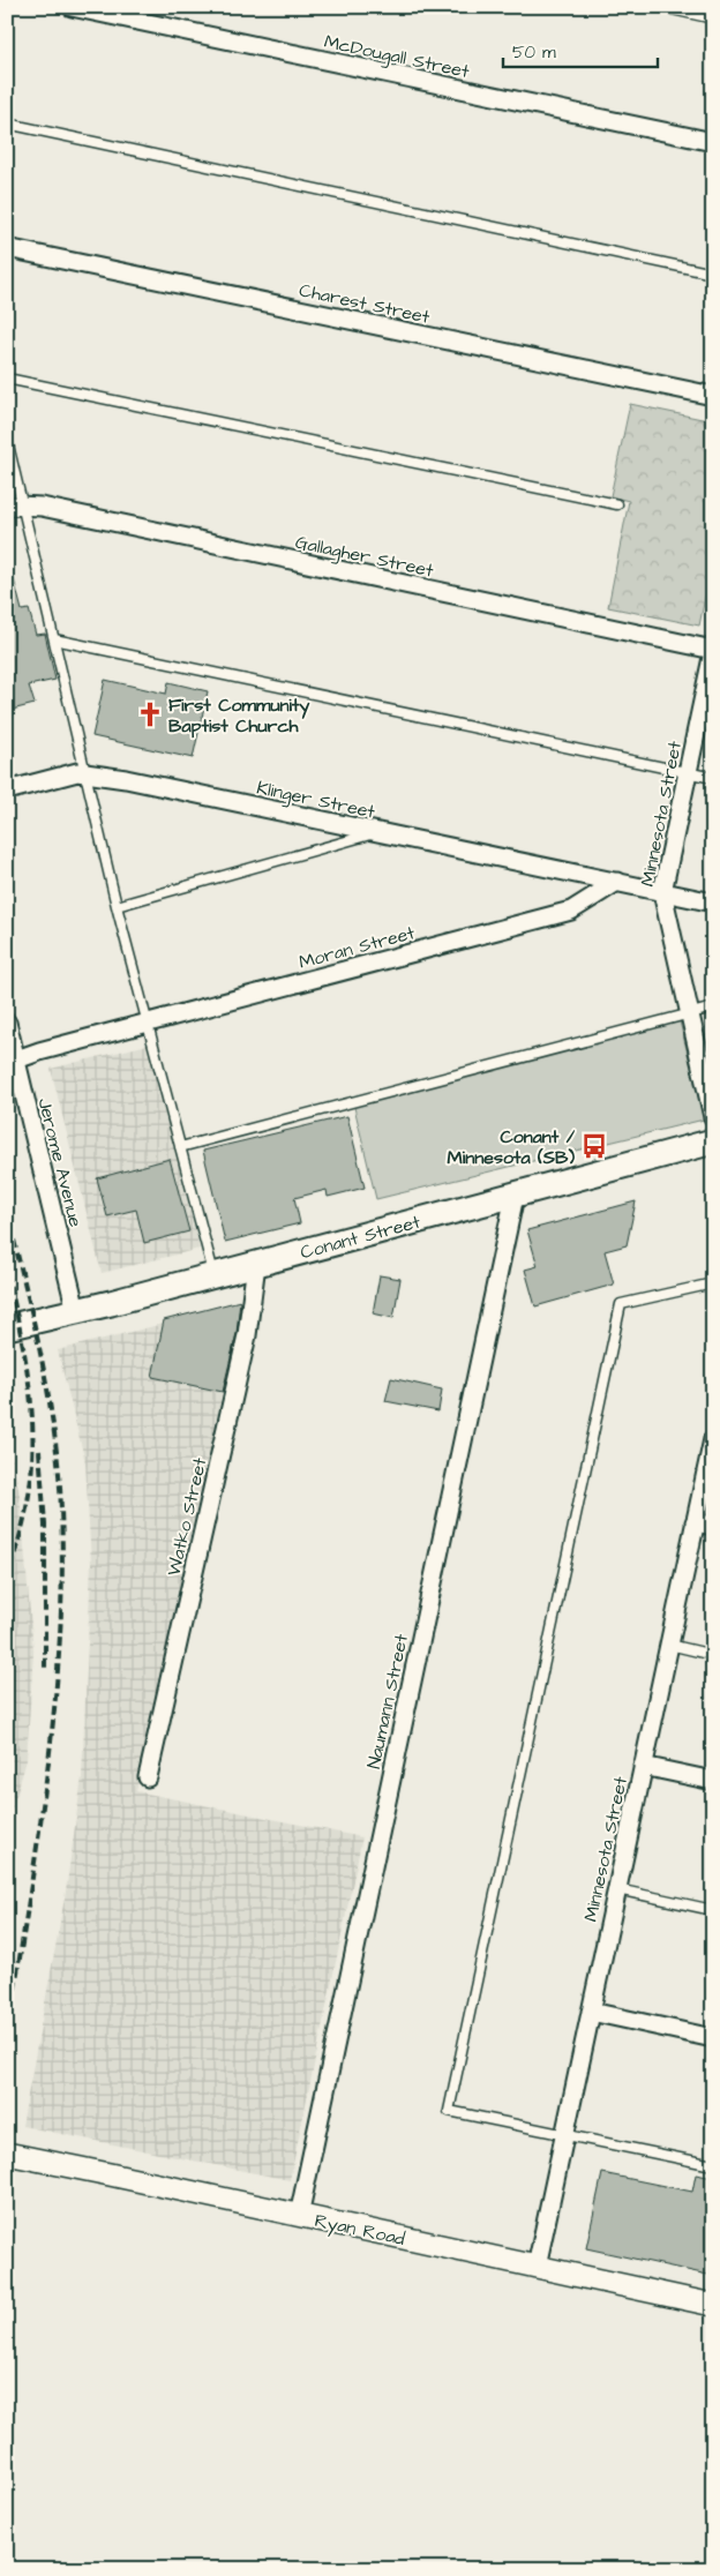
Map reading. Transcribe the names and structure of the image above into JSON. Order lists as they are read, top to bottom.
{
  "streets": {
    "main road": ["Conant Street"],
    "street": [
      "McDougall Street",
      "Charest Street",
      "Gallagher Street",
      "Klinger Street",
      "Minnesota Street",
      "Moran Street",
      "Jerome Avenue",
      "Watko Street",
      "Naumann Street",
      "Ryan Road"
    ]
  },
  "crossings": [
    ["Gallagher Street", "Minnesota Street"],
    ["Klinger Street", "Moran Street"],
    ["Minnesota Street", "Ryan Road"],
    ["Moran Street", "Jerome Avenue"],
    ["Jerome Avenue", "Conant Street"],
    ["Conant Street", "Watko Street"],
    ["Conant Street", "Naumann Street"],
    ["Naumann Street", "Ryan Road"]
  ],
  "places": {
    "church": ["First Community Baptist Church"],
    "bus stop": ["Conant / Minnesota (SB)"]
  },
  "scale_bar": "50 m"
}
